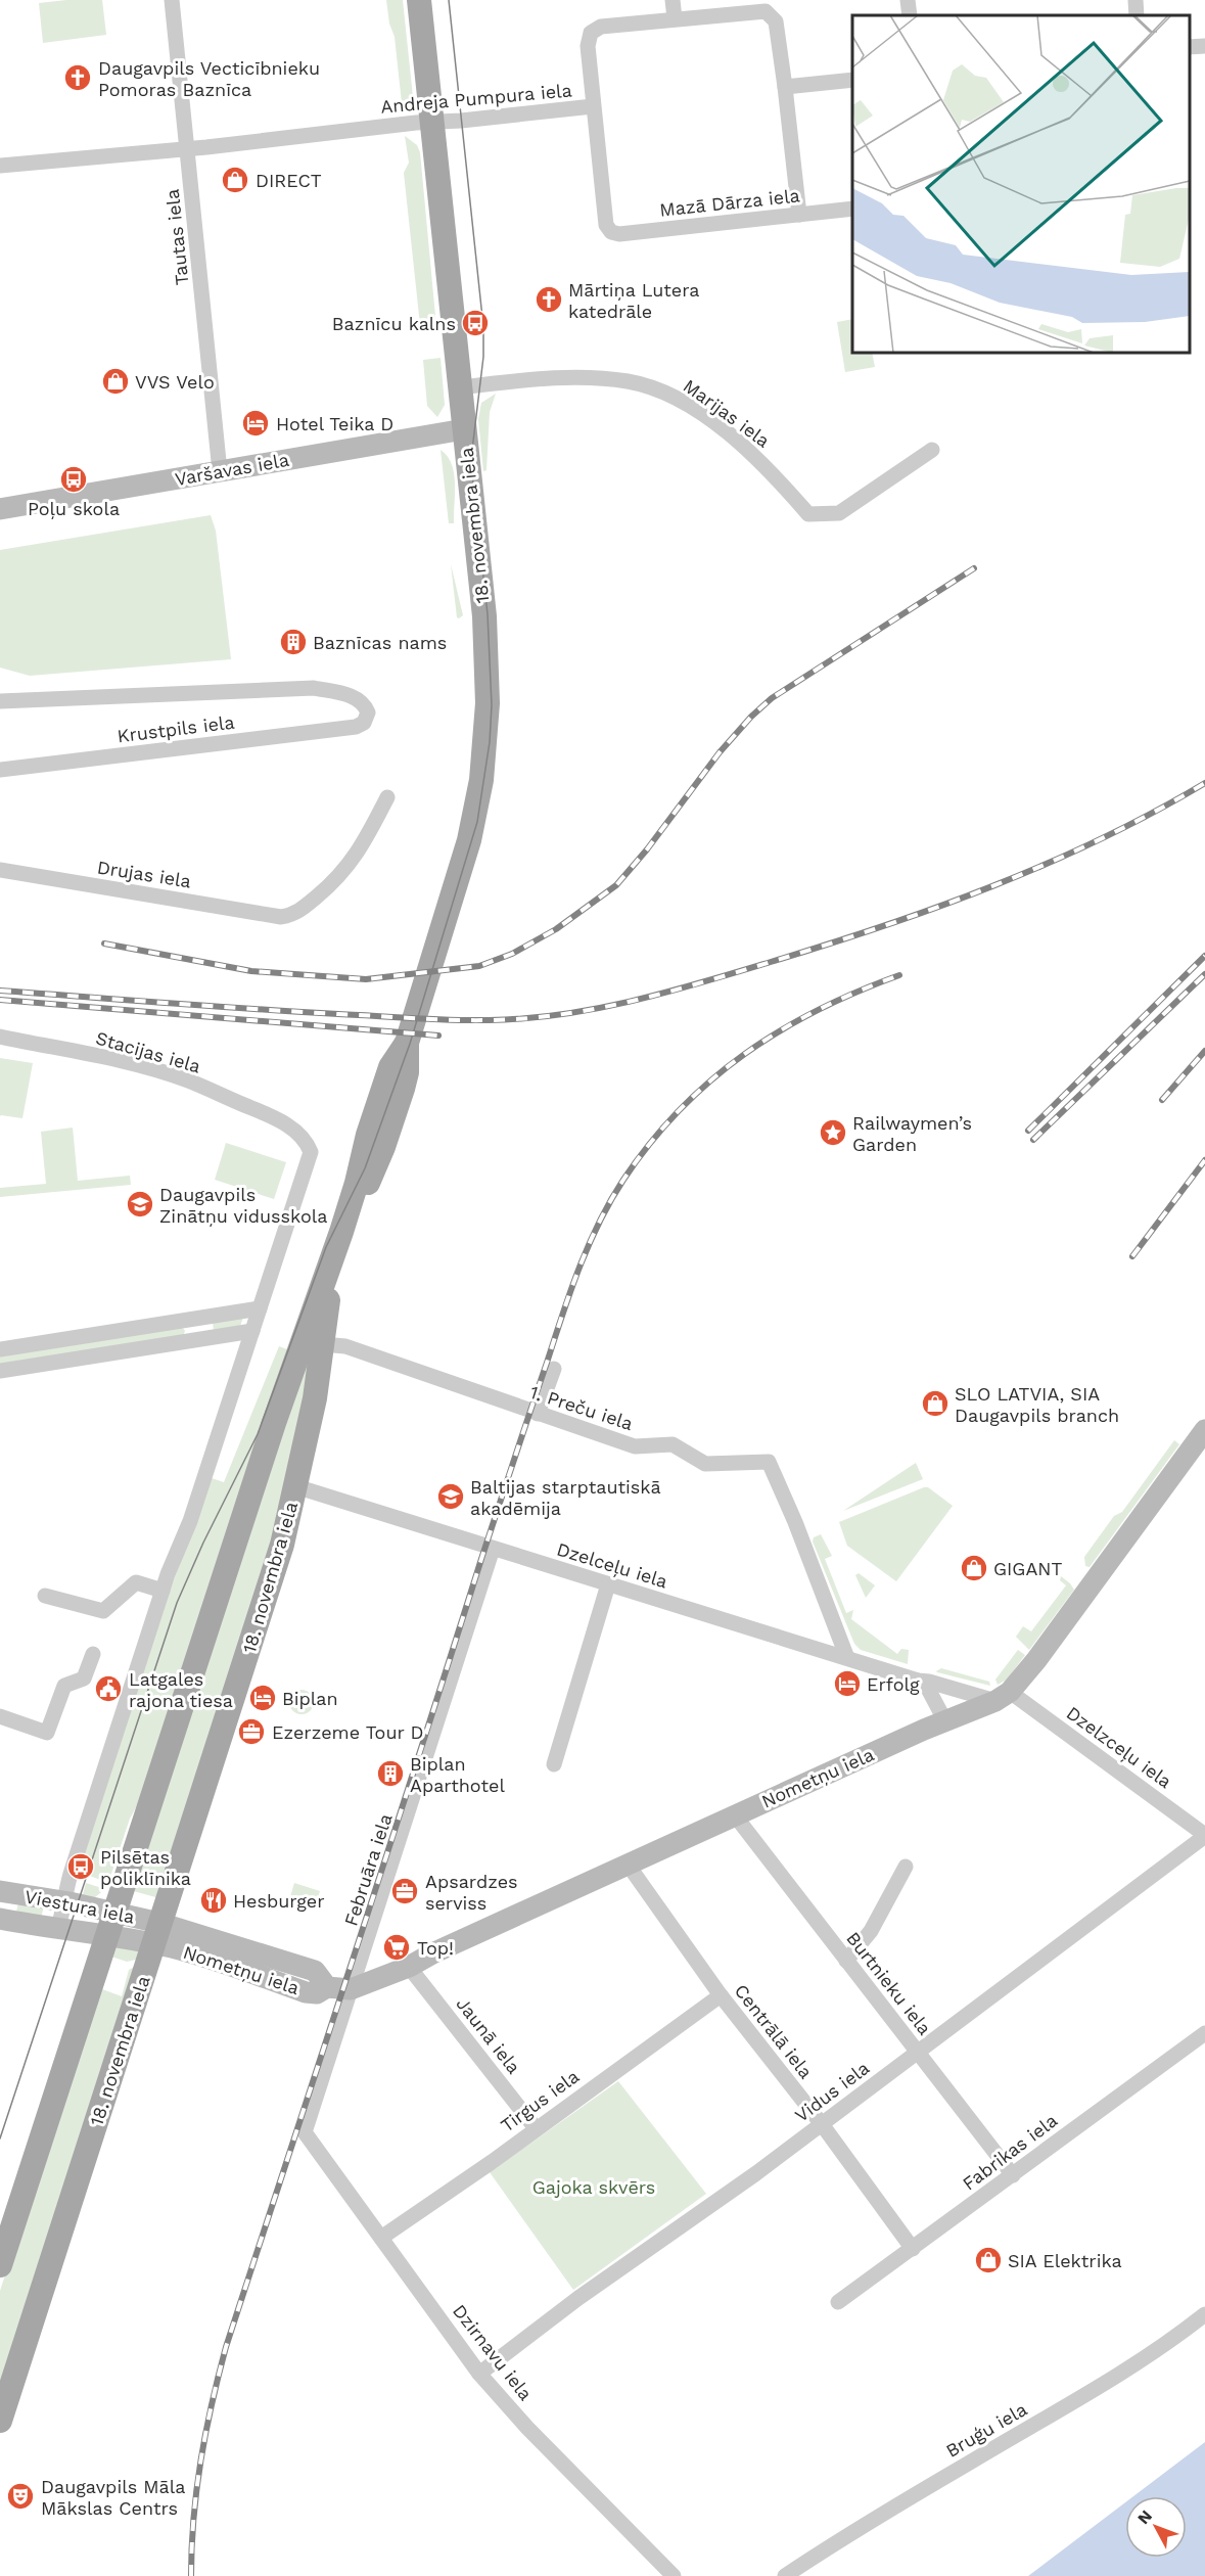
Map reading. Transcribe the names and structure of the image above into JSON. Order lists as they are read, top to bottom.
{
  "streets": {
    "main road": ["18. novembra iela"],
    "street": [
      "Andreja Pumpura iela",
      "Mazā Dārza iela",
      "Tautas iela",
      "Marijas iela",
      "Varšavas iela",
      "Krustpils iela",
      "Drujas iela",
      "Stacijas iela",
      "1. Preču iela",
      "Dzelceļu iela",
      "Dzelzceļu iela",
      "Nometņu iela",
      "Februāra iela",
      "Viestura iela",
      "Burtnieku iela",
      "Centrālā iela",
      "Jaunā iela",
      "Vidus iela",
      "Tirgus iela",
      "Fabrikas iela",
      "Dzirnavu iela",
      "Bruģu iela"
    ]
  },
  "crossings": [
    ["Andreja Pumpura iela", "Mazā Dārza iela"],
    ["Andreja Pumpura iela", "Tautas iela"],
    ["Andreja Pumpura iela", "18. novembra iela"],
    ["Tautas iela", "Varšavas iela"],
    ["Marijas iela", "18. novembra iela"],
    ["Varšavas iela", "18. novembra iela"],
    ["18. novembra iela", "1. Preču iela"],
    ["18. novembra iela", "Dzelceļu iela"],
    ["18. novembra iela", "Nometņu iela"],
    ["18. novembra iela", "Viestura iela"],
    ["1. Preču iela", "Dzelceļu iela"],
    ["Dzelceļu iela", "Dzelzceļu iela"],
    ["Dzelceļu iela", "Nometņu iela"],
    ["Dzelceļu iela", "Februāra iela"],
    ["Dzelzceļu iela", "Nometņu iela"],
    ["Dzelzceļu iela", "Vidus iela"],
    ["Nometņu iela", "Februāra iela"],
    ["Nometņu iela", "Viestura iela"],
    ["Nometņu iela", "Burtnieku iela"],
    ["Nometņu iela", "Centrālā iela"],
    ["Nometņu iela", "Jaunā iela"],
    ["Februāra iela", "Dzirnavu iela"],
    ["Burtnieku iela", "Vidus iela"],
    ["Burtnieku iela", "Fabrikas iela"],
    ["Centrālā iela", "Vidus iela"],
    ["Centrālā iela", "Tirgus iela"],
    ["Centrālā iela", "Fabrikas iela"],
    ["Jaunā iela", "Tirgus iela"],
    ["Vidus iela", "Dzirnavu iela"],
    ["Tirgus iela", "Dzirnavu iela"]
  ],
  "parks": ["Gajoka skvērs"],
  "places": {
    "church": ["Daugavpils Vecticībnieku Pomoras Baznīca", "Mārtiņa Lutera katedrāle"],
    "shop": [
      "DIRECT",
      "VVS Velo",
      "SLO LATVIA, SIA Daugavpils branch",
      "GIGANT",
      "SIA Elektrika"
    ],
    "bus stop": ["Baznīcu kalns", "Poļu skola", "Pilsētas poliklīnika"],
    "hotel": ["Hotel Teika D", "Erfolg", "Biplan"],
    "building": ["Baznīcas nams", "Biplan Aparthotel"],
    "place": ["Railwaymen’s Garden"],
    "school or university": ["Daugavpils Zinātņu vidusskola", "Baltijas starptautiskā akadēmija"],
    "public building": ["Latgales rajona tiesa"],
    "office": ["Ezerzeme Tour D", "Apsardzes serviss"],
    "restaurant": ["Hesburger"],
    "supermarket": ["Top!"],
    "theatre": ["Daugavpils Māla Mākslas Centrs"]
  },
  "north": "top left"
}
